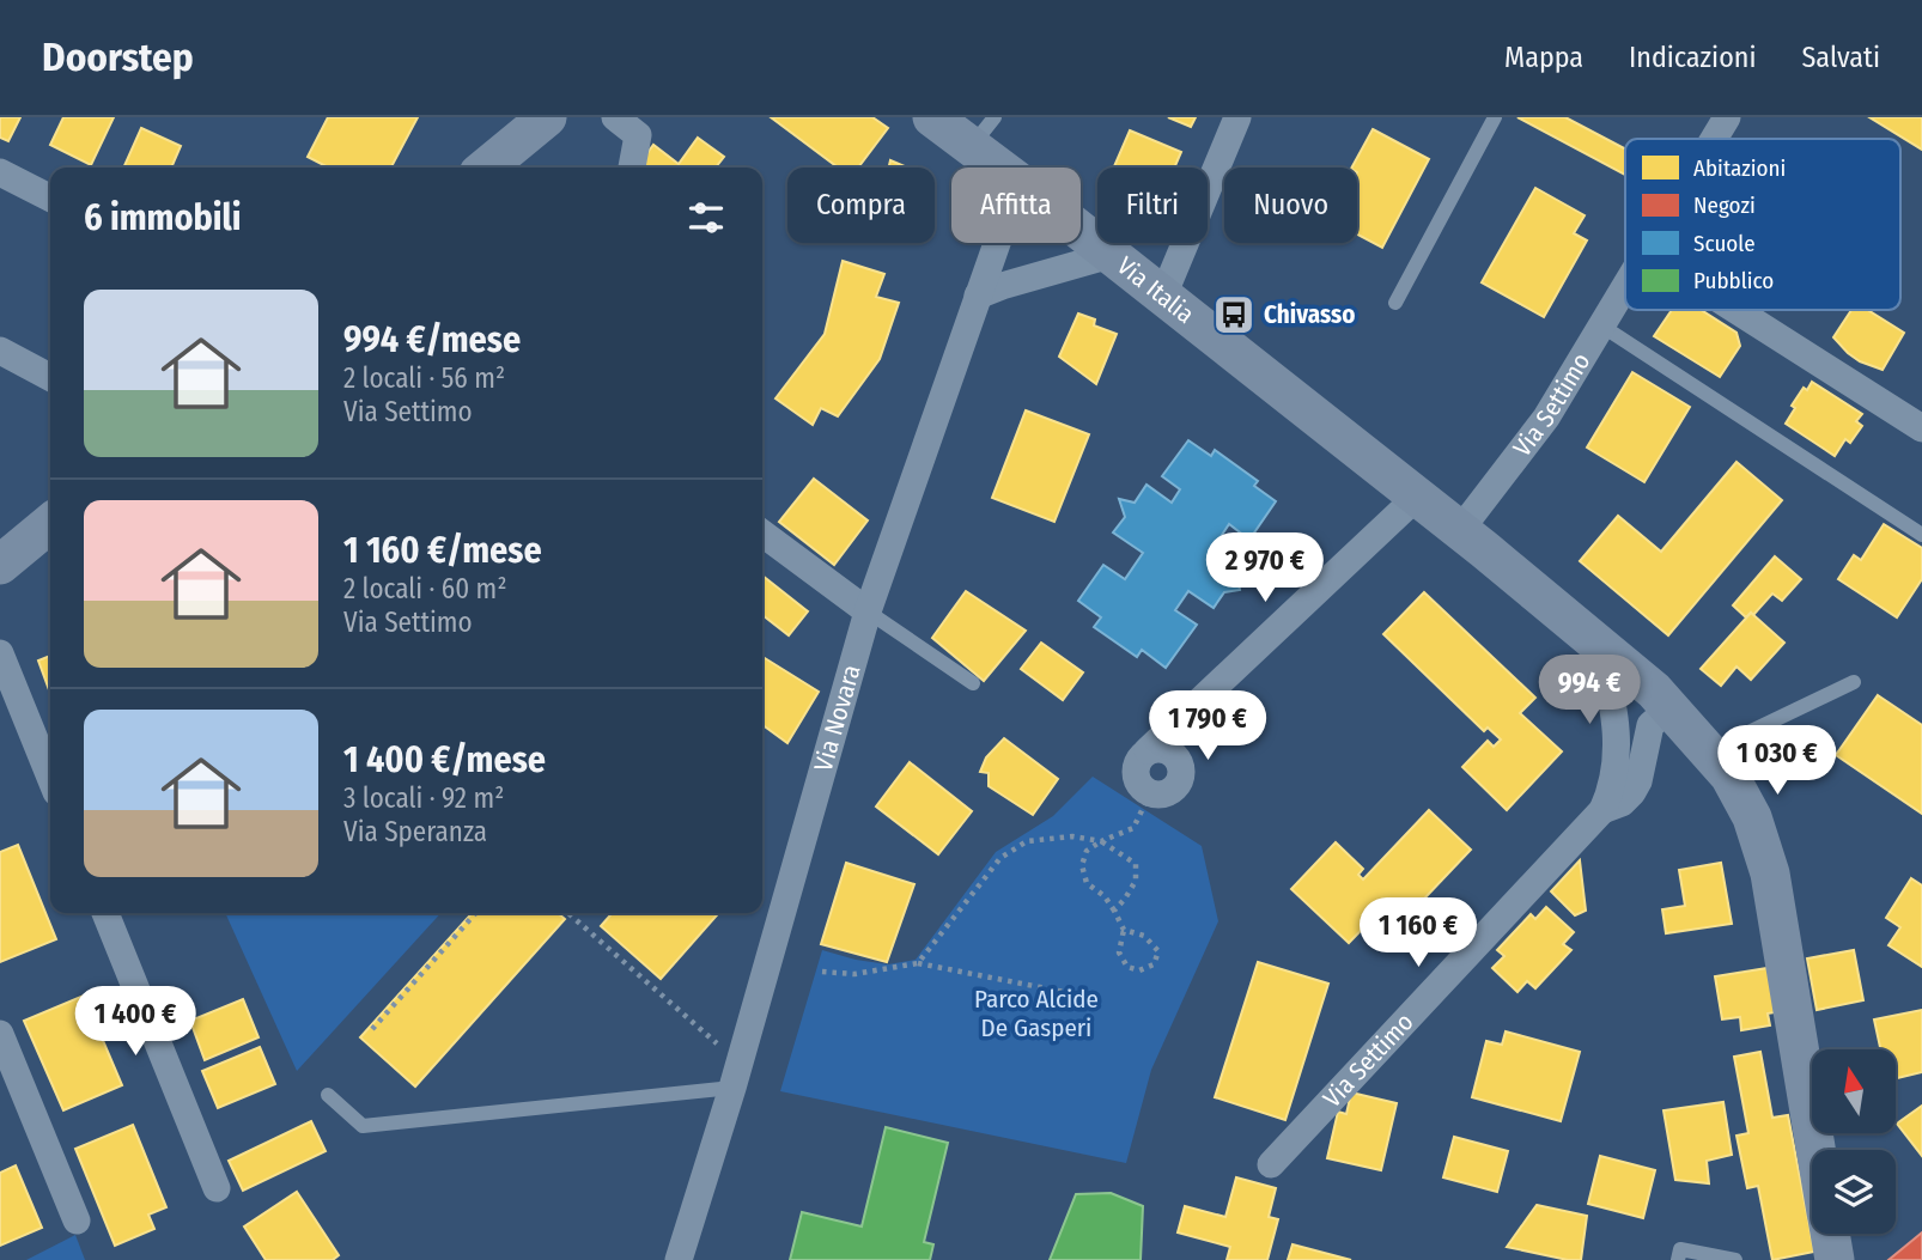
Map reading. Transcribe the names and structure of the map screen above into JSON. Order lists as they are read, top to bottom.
{
  "streets": {
    "street": ["Via Italia", "Via Settimo", "Via Novara"]
  },
  "crossings": [
    ["Via Italia", "Via Settimo"]
  ],
  "parks": ["Parco Alcide De Gasperi"],
  "places": {
    "bus stop": ["Chivasso"]
  },
  "legend": [
    "Abitazioni",
    "Negozi",
    "Scuole",
    "Pubblico"
  ],
  "north": "top",
  "page": {
    "header": "Doorstep",
    "nav": ["Mappa", "Indicazioni", "Salvati"],
    "chip": [
      "Compra",
      "Affitta",
      "Filtri",
      "Nuovo"
    ],
    "heading": "6 immobili",
    "list": [
      {
        "name": "994 €/mese",
        "note": "2 locali · 56 m² · Via Settimo"
      },
      {
        "name": "1 160 €/mese",
        "note": "2 locali · 60 m² · Via Settimo"
      },
      {
        "name": "1 400 €/mese",
        "note": "3 locali · 92 m² · Via Speranza"
      }
    ],
    "price": [
      "2 970 €",
      "994 €",
      "1 790 €",
      "1 030 €",
      "1 160 €",
      "1 400 €"
    ]
  }
}
